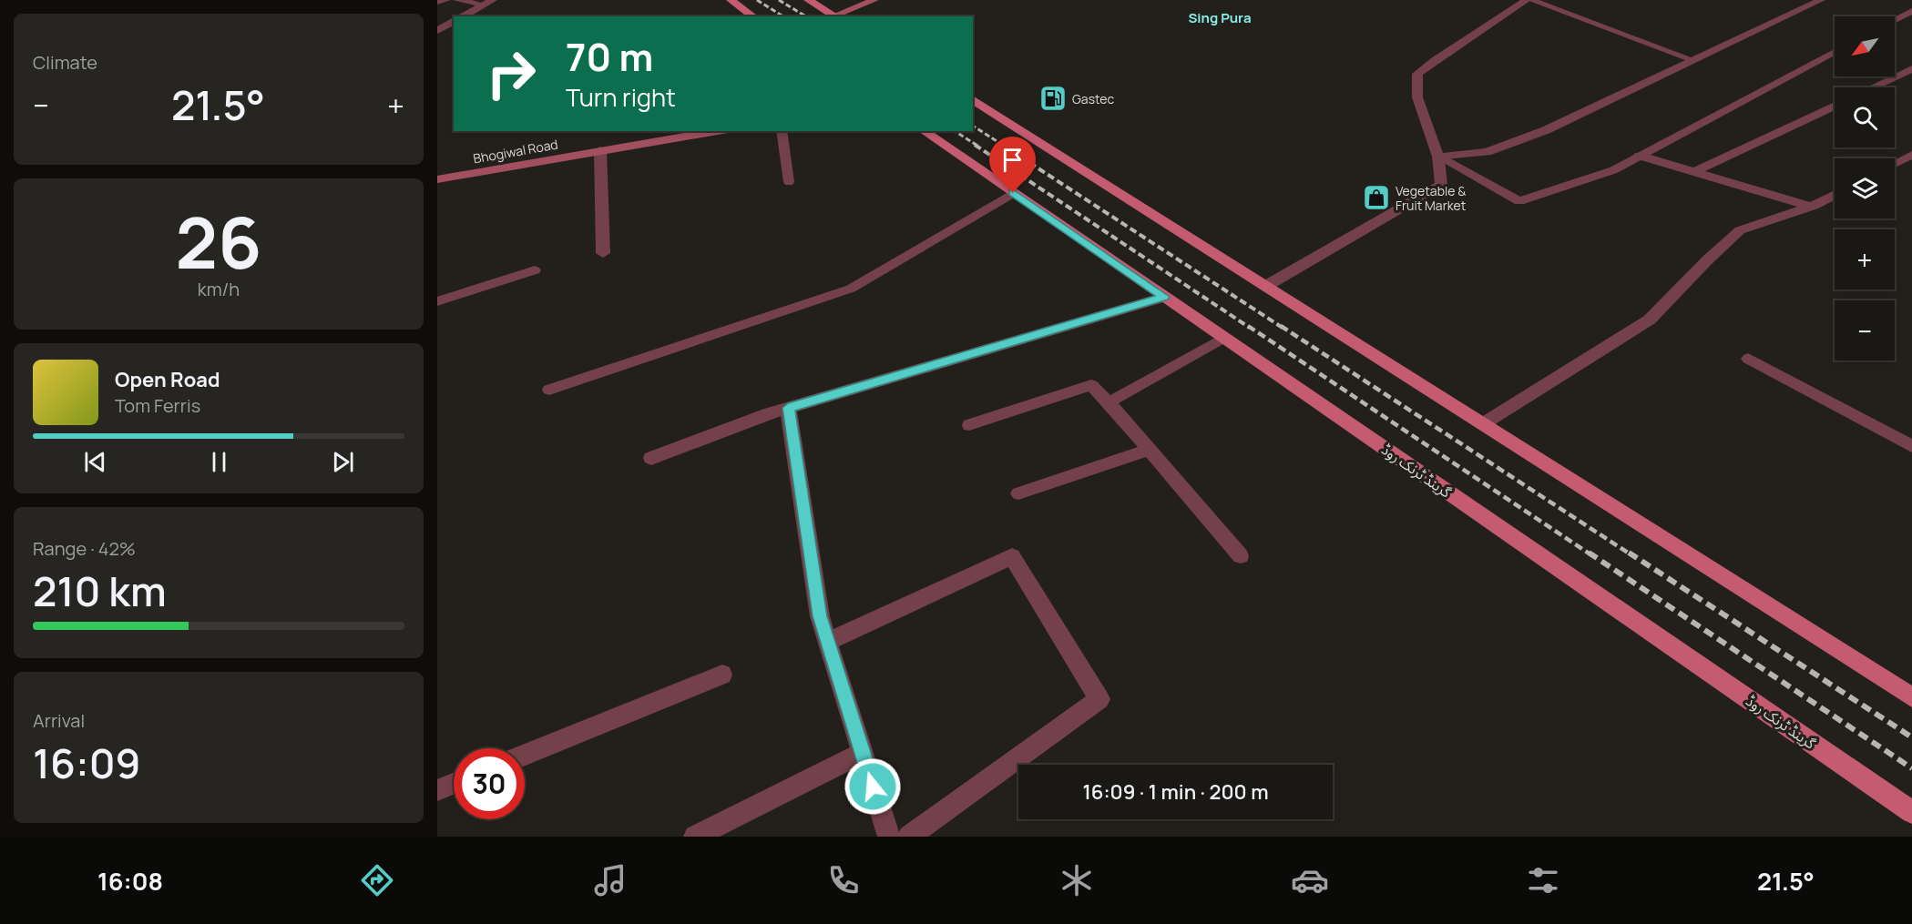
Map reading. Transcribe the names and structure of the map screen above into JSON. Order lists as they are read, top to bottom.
{
  "streets": {
    "main road": ["Bhogiwal Road", "گرینڈ ٹرنک روڈ"]
  },
  "districts": ["Sing Pura"],
  "places": {
    "fuel station": ["Gastec"],
    "shop": ["Vegetable & Fruit Market"]
  },
  "north": "bottom left",
  "page": {
    "tile": [
      "Climate",
      ["26", "km/h"],
      ["Range · 42%", "210 km"],
      ["Arrival", "16:09"]
    ],
    "map_buttons": ["+", "−"],
    "turn": ["70 m", "Turn right"],
    "heat": ["−", "21.5°", "+"],
    "song": ["Open Road", "Tom Ferris"],
    "limit": "30",
    "trip": "16:09 · 1 min · 200 m",
    "tabs": ["16:08", "21.5°"]
  }
}
